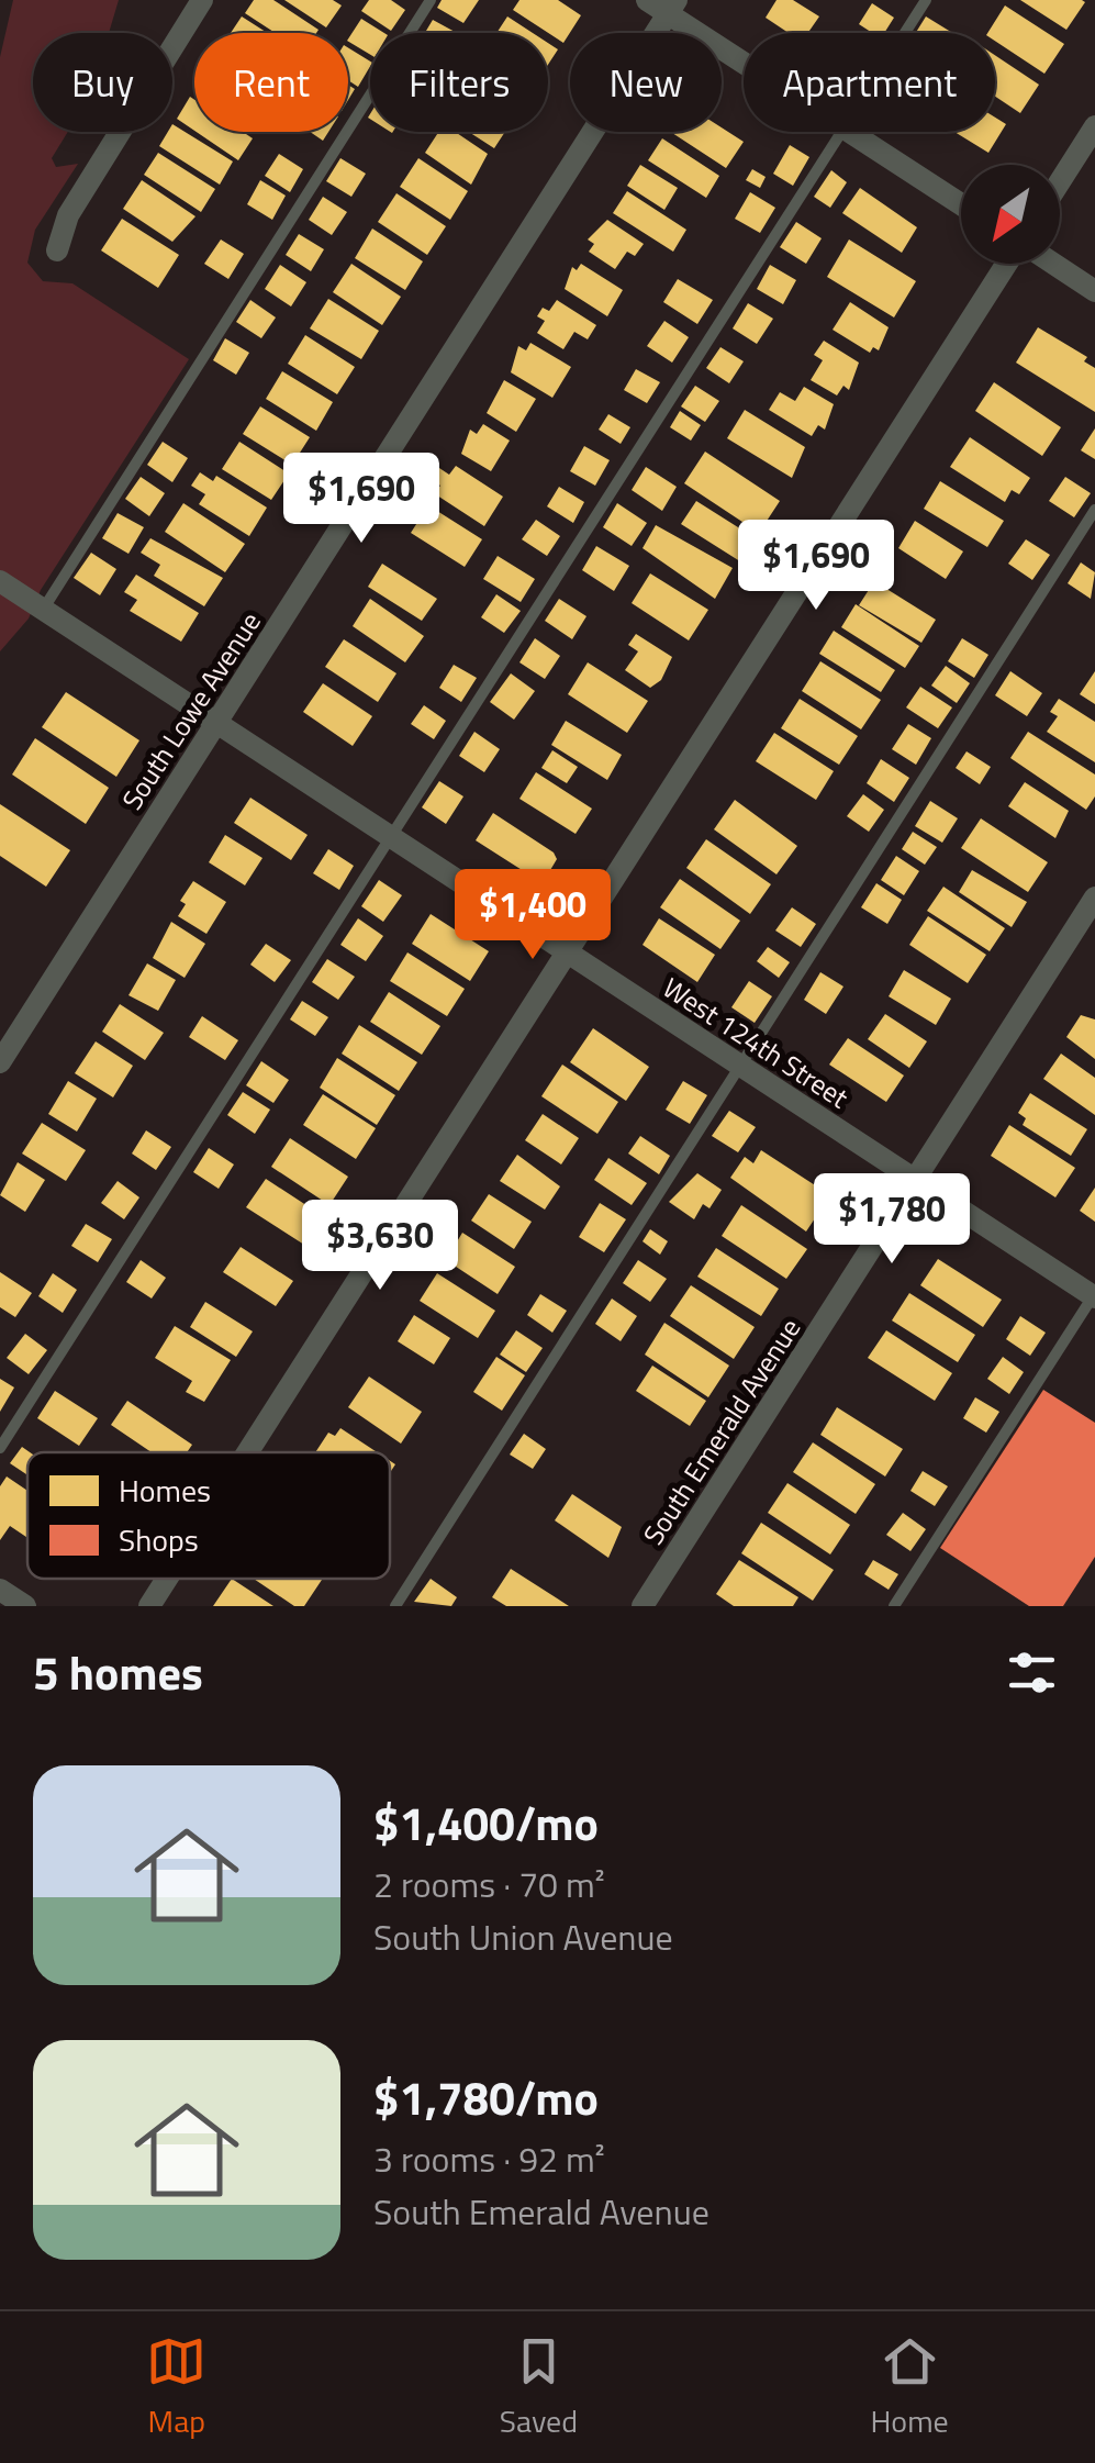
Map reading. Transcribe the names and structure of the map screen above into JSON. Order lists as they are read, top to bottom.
{
  "streets": {
    "street": ["South Lowe Avenue", "West 124th Street", "South Emerald Avenue"]
  },
  "crossings": [
    ["South Lowe Avenue", "West 124th Street"],
    ["West 124th Street", "South Emerald Avenue"]
  ],
  "legend": ["Homes", "Shops"],
  "north": "bottom left",
  "page": {
    "chip": [
      "Buy",
      "Rent",
      "Filters",
      "New",
      "Apartment"
    ],
    "price": [
      "$1,690",
      "$1,690",
      "$1,400",
      "$1,780",
      "$3,630"
    ],
    "heading": "5 homes",
    "list": [
      {
        "name": "$1,400/mo",
        "note": "2 rooms · 70 m² · South Union Avenue"
      },
      {
        "name": "$1,780/mo",
        "note": "3 rooms · 92 m² · South Emerald Avenue"
      }
    ],
    "tabs": ["Map", "Saved", "Home"]
  }
}
